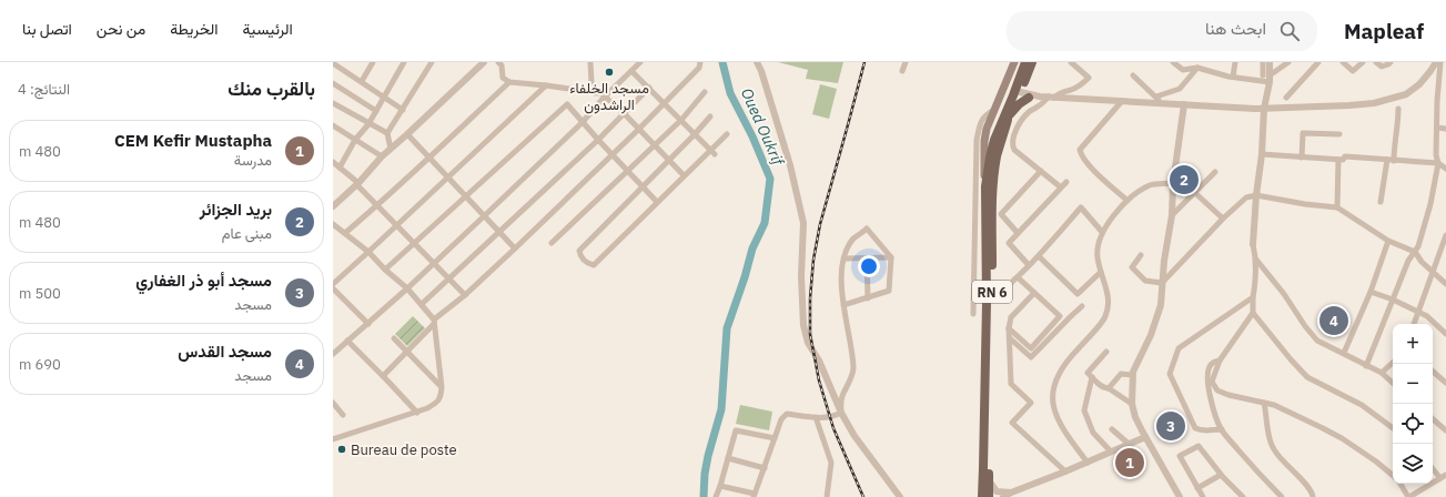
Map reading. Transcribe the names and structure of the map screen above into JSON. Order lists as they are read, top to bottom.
{
  "streets": {
    "main road": ["RN 6"]
  },
  "water": ["Oued Oukrif"],
  "places": ["مسجد الخلفاء الراشدون", "Bureau de poste"],
  "page": {
    "header": "Mapleaf",
    "search": "ابحث هنا",
    "nav": [
      "الرئيسية",
      "الخريطة",
      "من نحن",
      "اتصل بنا"
    ],
    "heading": ["بالقرب منك", "النتائج: 4"],
    "list": [
      {
        "mark": "1",
        "name": "CEM Kefir Mustapha",
        "note": "مدرسة",
        "value": "480 m"
      },
      {
        "mark": "2",
        "name": "بريد الجزائر",
        "note": "مبنى عام",
        "value": "480 m"
      },
      {
        "mark": "3",
        "name": "مسجد أبو ذر الغفاري",
        "note": "مسجد",
        "value": "500 m"
      },
      {
        "mark": "4",
        "name": "مسجد القدس",
        "note": "مسجد",
        "value": "690 m"
      }
    ],
    "pins": [
      "2",
      "4",
      "3",
      "1"
    ],
    "map_buttons": ["+", "−"]
  }
}
